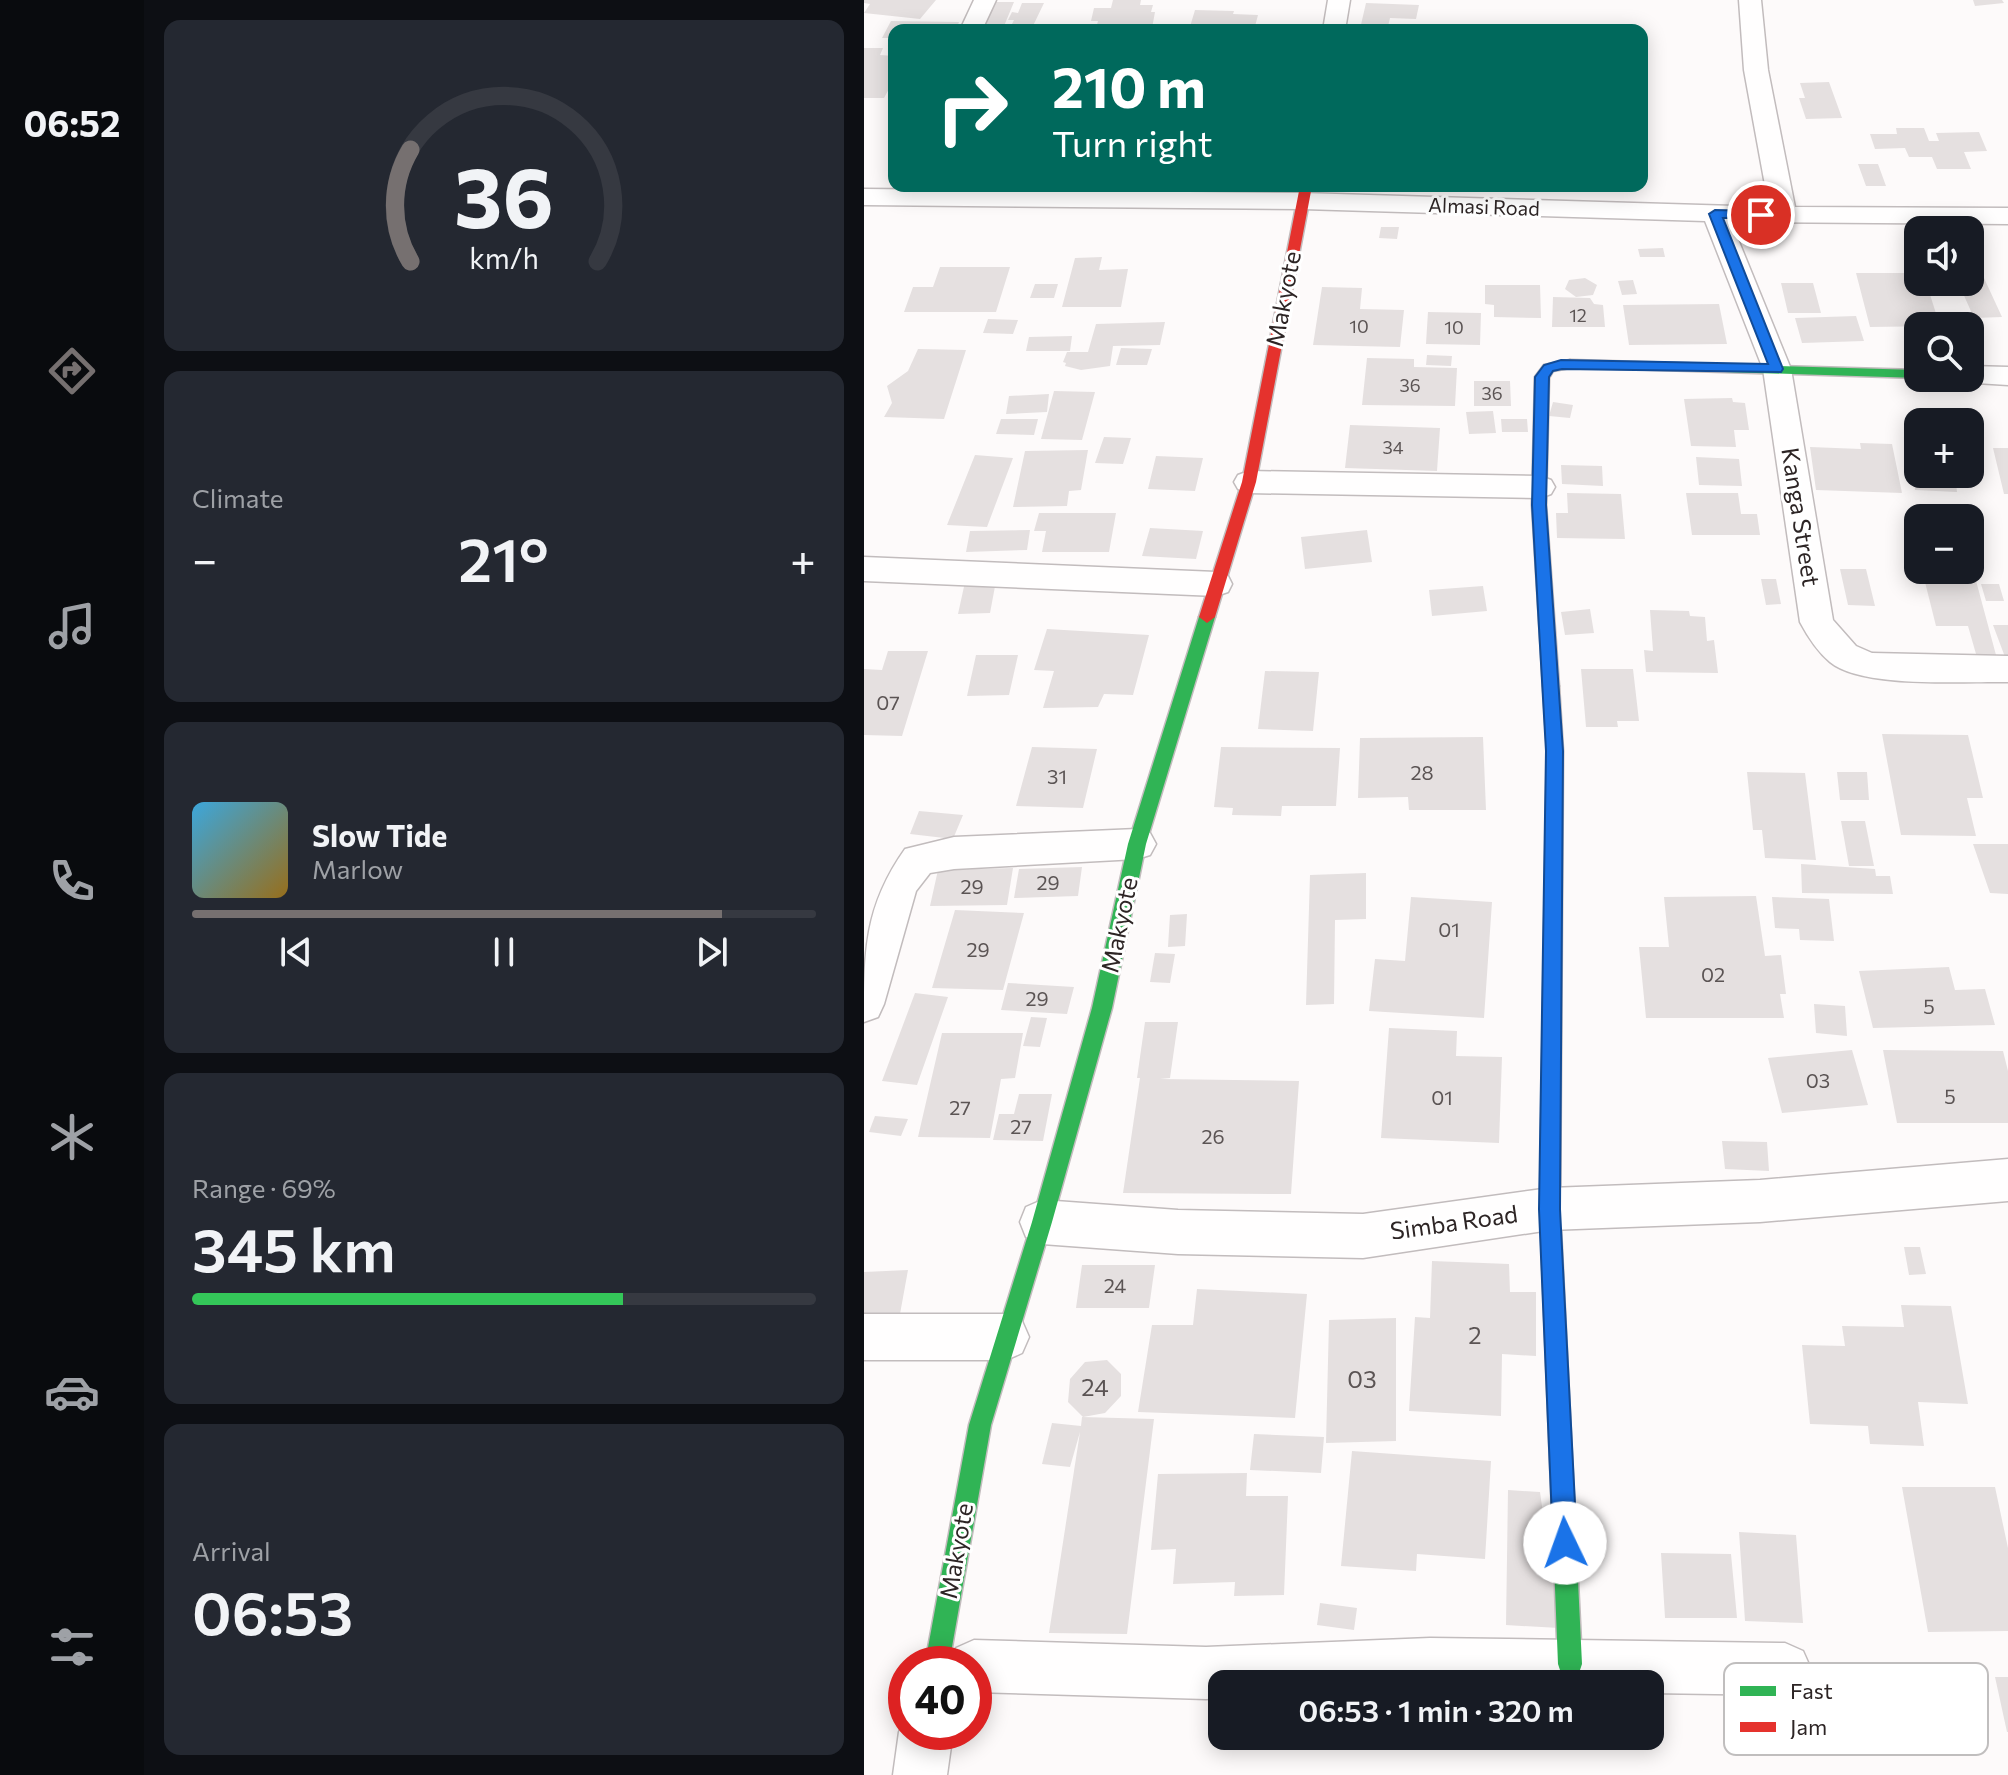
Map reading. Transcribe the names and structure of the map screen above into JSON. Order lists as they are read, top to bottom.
{
  "streets": {
    "street": [
      "Almasi Road",
      "Makyote",
      "Kanga Street",
      "Simba Road"
    ]
  },
  "crossings": [
    ["Almasi Road", "Makyote"],
    ["Almasi Road", "Kanga Street"],
    ["Makyote", "Simba Road"]
  ],
  "house_numbers": [
    "12",
    "10",
    "10",
    "36",
    "36",
    "34",
    "07",
    "28",
    "31",
    "29",
    "29",
    "01",
    "29",
    "02",
    "29",
    "5",
    "03",
    "5",
    "01",
    "27",
    "27",
    "26",
    "24",
    "2",
    "03",
    "24"
  ],
  "legend": ["Fast", "Jam"],
  "page": {
    "tabs": "06:52",
    "turn": ["210 m", "Turn right"],
    "map_buttons": ["+", "−"],
    "tile": [
      "Climate",
      ["Range · 69%", "345 km"],
      ["Arrival", "06:53"]
    ],
    "heat": ["−", "21°", "+"],
    "song": ["Slow Tide", "Marlow"],
    "limit": "40",
    "trip": "06:53 · 1 min · 320 m",
    "gauge": ["36", "km/h"]
  }
}
